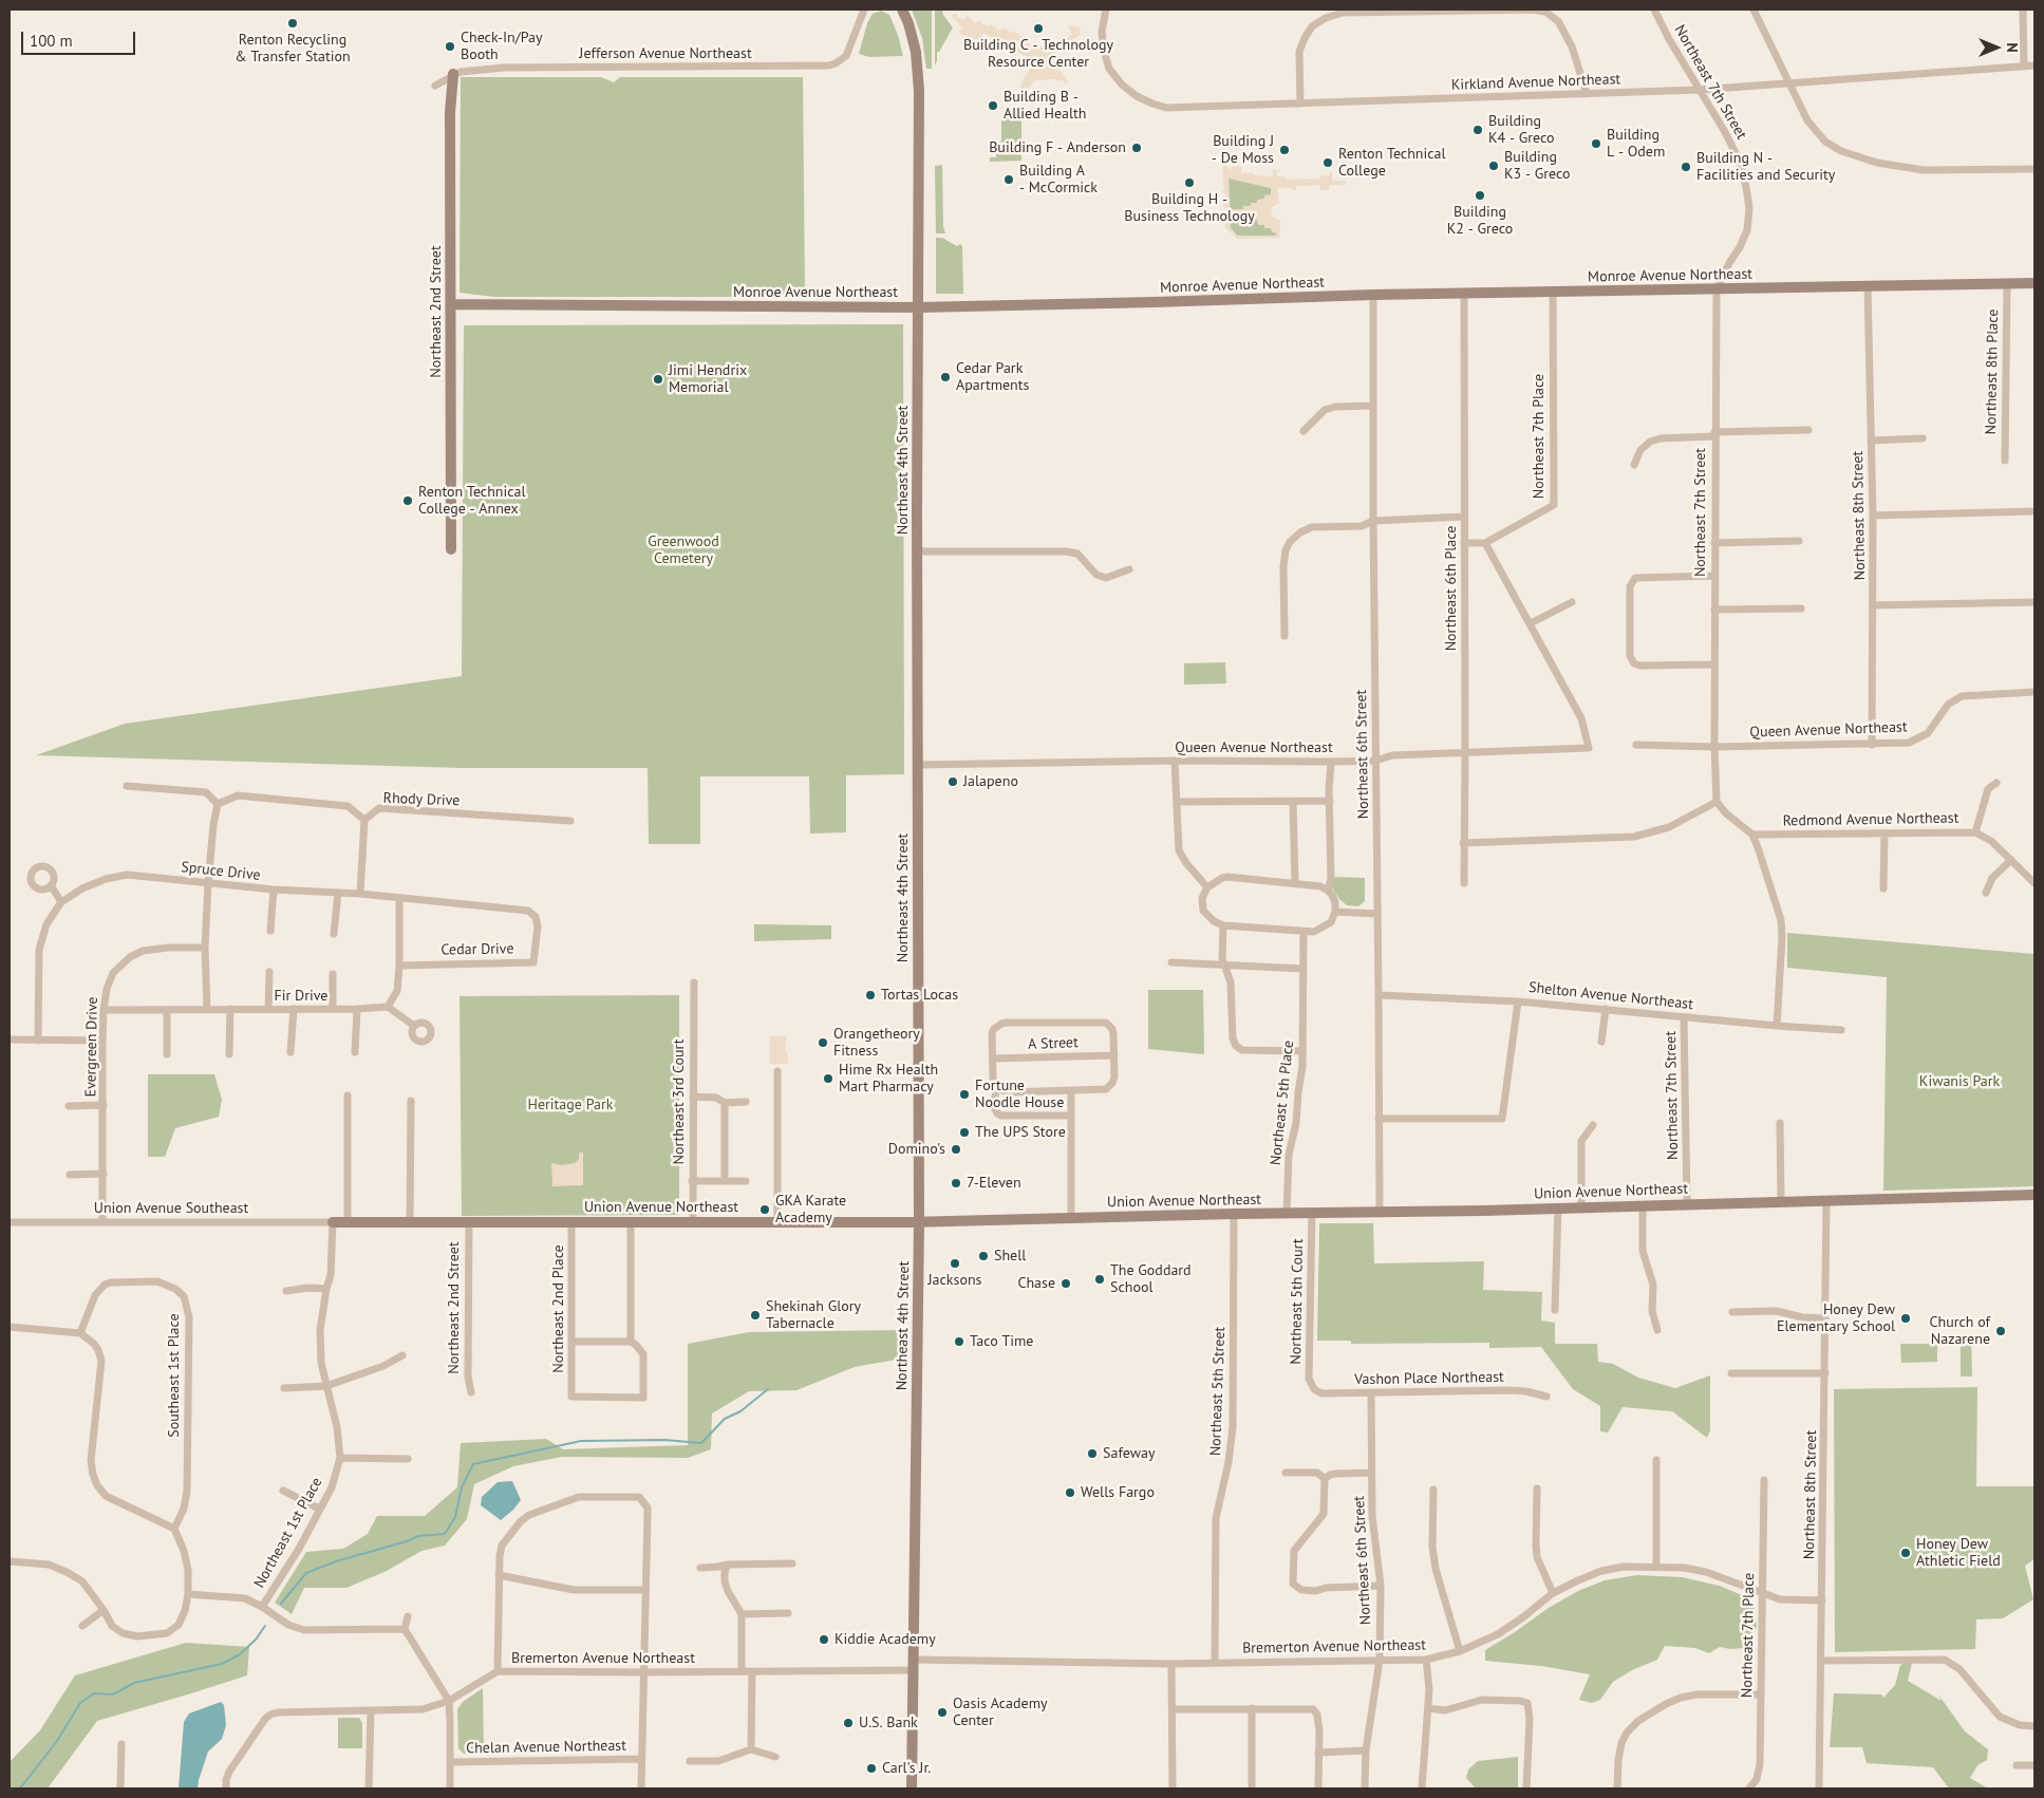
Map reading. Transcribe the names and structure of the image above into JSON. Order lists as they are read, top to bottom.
{
  "streets": {
    "street": [
      "Jefferson Avenue Northeast",
      "Kirkland Avenue Northeast",
      "Northeast 7th Street",
      "Monroe Avenue Northeast",
      "Northeast 2nd Street",
      "Northeast 8th Place",
      "Northeast 7th Place",
      "Northeast 4th Street",
      "Northeast 8th Street",
      "Northeast 6th Place",
      "Queen Avenue Northeast",
      "Northeast 6th Street",
      "Rhody Drive",
      "Redmond Avenue Northeast",
      "Spruce Drive",
      "Cedar Drive",
      "Fir Drive",
      "Shelton Avenue Northeast",
      "A Street",
      "Evergreen Drive",
      "Northeast 3rd Court",
      "Northeast 5th Place",
      "Union Avenue Northeast",
      "Union Avenue Southeast",
      "Northeast 5th Court",
      "Northeast 2nd Place",
      "Southeast 1st Place",
      "Vashon Place Northeast",
      "Northeast 5th Street",
      "Northeast 1st Place",
      "Bremerton Avenue Northeast",
      "Chelan Avenue Northeast"
    ]
  },
  "crossings": [
    ["Jefferson Avenue Northeast", "Northeast 2nd Street"],
    ["Kirkland Avenue Northeast", "Northeast 7th Street"],
    ["Northeast 7th Street", "Monroe Avenue Northeast"],
    ["Northeast 7th Street", "Queen Avenue Northeast"],
    ["Northeast 7th Street", "Shelton Avenue Northeast"],
    ["Northeast 7th Street", "Union Avenue Northeast"],
    ["Monroe Avenue Northeast", "Northeast 2nd Street"],
    ["Monroe Avenue Northeast", "Northeast 8th Place"],
    ["Monroe Avenue Northeast", "Northeast 7th Place"],
    ["Monroe Avenue Northeast", "Northeast 4th Street"],
    ["Monroe Avenue Northeast", "Northeast 8th Street"],
    ["Monroe Avenue Northeast", "Northeast 6th Place"],
    ["Monroe Avenue Northeast", "Northeast 6th Street"],
    ["Northeast 2nd Street", "Union Avenue Northeast"],
    ["Northeast 7th Place", "Northeast 6th Place"],
    ["Northeast 7th Place", "Bremerton Avenue Northeast"],
    ["Northeast 4th Street", "Queen Avenue Northeast"],
    ["Northeast 4th Street", "Union Avenue Northeast"],
    ["Northeast 4th Street", "Bremerton Avenue Northeast"],
    ["Northeast 8th Street", "Queen Avenue Northeast"],
    ["Northeast 8th Street", "Union Avenue Northeast"],
    ["Northeast 8th Street", "Bremerton Avenue Northeast"],
    ["Northeast 6th Place", "Queen Avenue Northeast"],
    ["Queen Avenue Northeast", "Northeast 6th Street"],
    ["Northeast 6th Street", "Shelton Avenue Northeast"],
    ["Northeast 6th Street", "Union Avenue Northeast"],
    ["Northeast 6th Street", "Vashon Place Northeast"],
    ["Northeast 6th Street", "Bremerton Avenue Northeast"],
    ["Spruce Drive", "Cedar Drive"],
    ["Fir Drive", "Evergreen Drive"],
    ["Evergreen Drive", "Union Avenue Southeast"],
    ["Northeast 3rd Court", "Union Avenue Northeast"],
    ["Northeast 5th Place", "Union Avenue Northeast"],
    ["Union Avenue Northeast", "Union Avenue Southeast"],
    ["Union Avenue Northeast", "Northeast 5th Court"],
    ["Union Avenue Northeast", "Northeast 2nd Place"],
    ["Union Avenue Northeast", "Northeast 5th Street"],
    ["Union Avenue Northeast", "Northeast 1st Place"],
    ["Union Avenue Southeast", "Northeast 1st Place"],
    ["Northeast 5th Court", "Vashon Place Northeast"],
    ["Northeast 5th Street", "Bremerton Avenue Northeast"]
  ],
  "parks": ["Greenwood Cemetery", "Kiwanis Park", "Heritage Park"],
  "places": [
    "Renton Recycling & Transfer Station",
    "Building C - Technology Resource Center",
    "Check-In/Pay Booth",
    "Building B - Allied Health",
    "Building K4 - Greco",
    "Building L - Odem",
    "Building F - Anderson",
    "Building J - De Moss",
    "Renton Technical College",
    "Building K3 - Greco",
    "Building N - Facilities and Security",
    "Building A - McCormick",
    "Building H - Business Technology",
    "Building K2 - Greco",
    "Cedar Park Apartments",
    "Jimi Hendrix Memorial",
    "Renton Technical College - Annex",
    "Jalapeno",
    "Tortas Locas",
    "Orangetheory Fitness",
    "Hime Rx Health Mart Pharmacy",
    "Fortune Noodle House",
    "The UPS Store",
    "Domino's",
    "7-Eleven",
    "GKA Karate Academy",
    "Shell",
    "Jacksons",
    "The Goddard School",
    "Chase",
    "Shekinah Glory Tabernacle",
    "Honey Dew Elementary School",
    "Church of Nazarene",
    "Taco Time",
    "Safeway",
    "Wells Fargo",
    "Honey Dew Athletic Field",
    "Kiddie Academy",
    "Oasis Academy Center",
    "U.S. Bank",
    "Carl's Jr."
  ],
  "scale_bar": "100 m",
  "north": "right"
}
